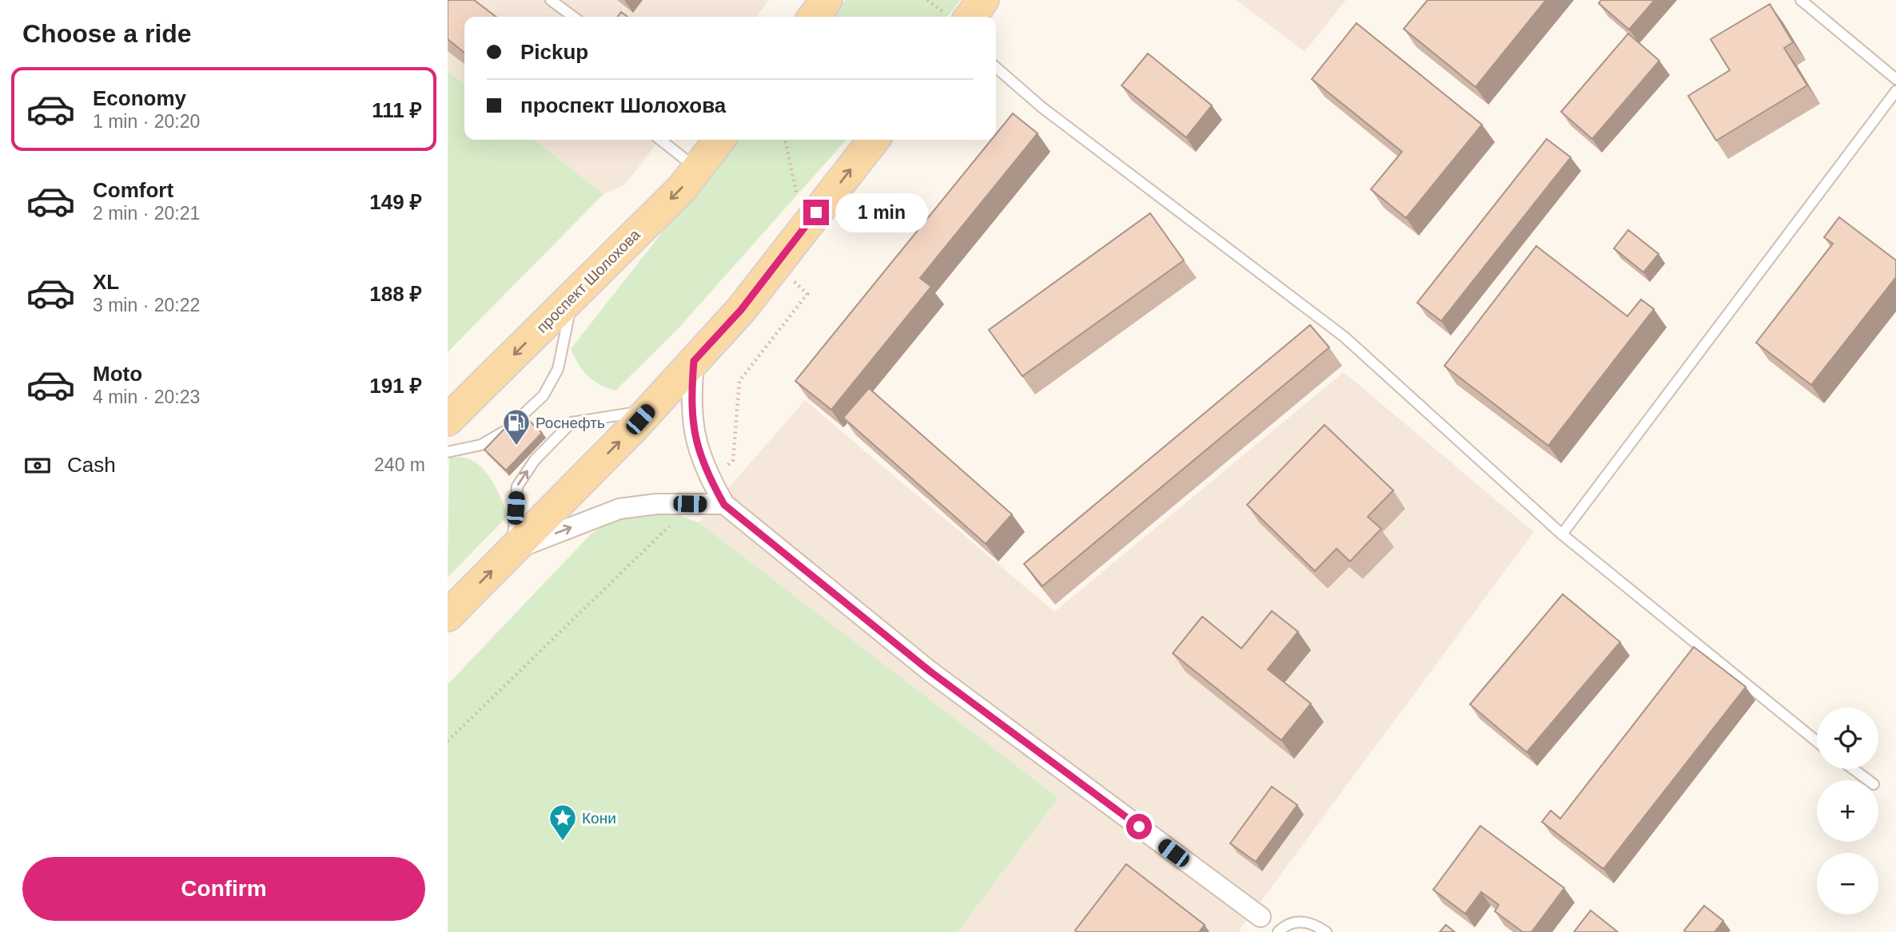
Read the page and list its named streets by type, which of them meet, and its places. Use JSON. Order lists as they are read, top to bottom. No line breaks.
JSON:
{"streets":{"main road":["проспект Шолохова"]},"places":{"fuel station":["Роснефть"],"place":["Кони"]},"page":{"heading":"Choose a ride","banner":["Pickup","проспект Шолохова"],"list":[{"name":"Economy","note":"1 min · 20:20","value":"111 ₽"},{"name":"Comfort","note":"2 min · 20:21","value":"149 ₽"},{"name":"XL","note":"3 min · 20:22","value":"188 ₽"},{"name":"Moto","note":"4 min · 20:23","value":"191 ₽"}],"bubble":"1 min","pay":["Cash","240 m"],"map_buttons":["+","−"],"buttons":"Confirm"}}
